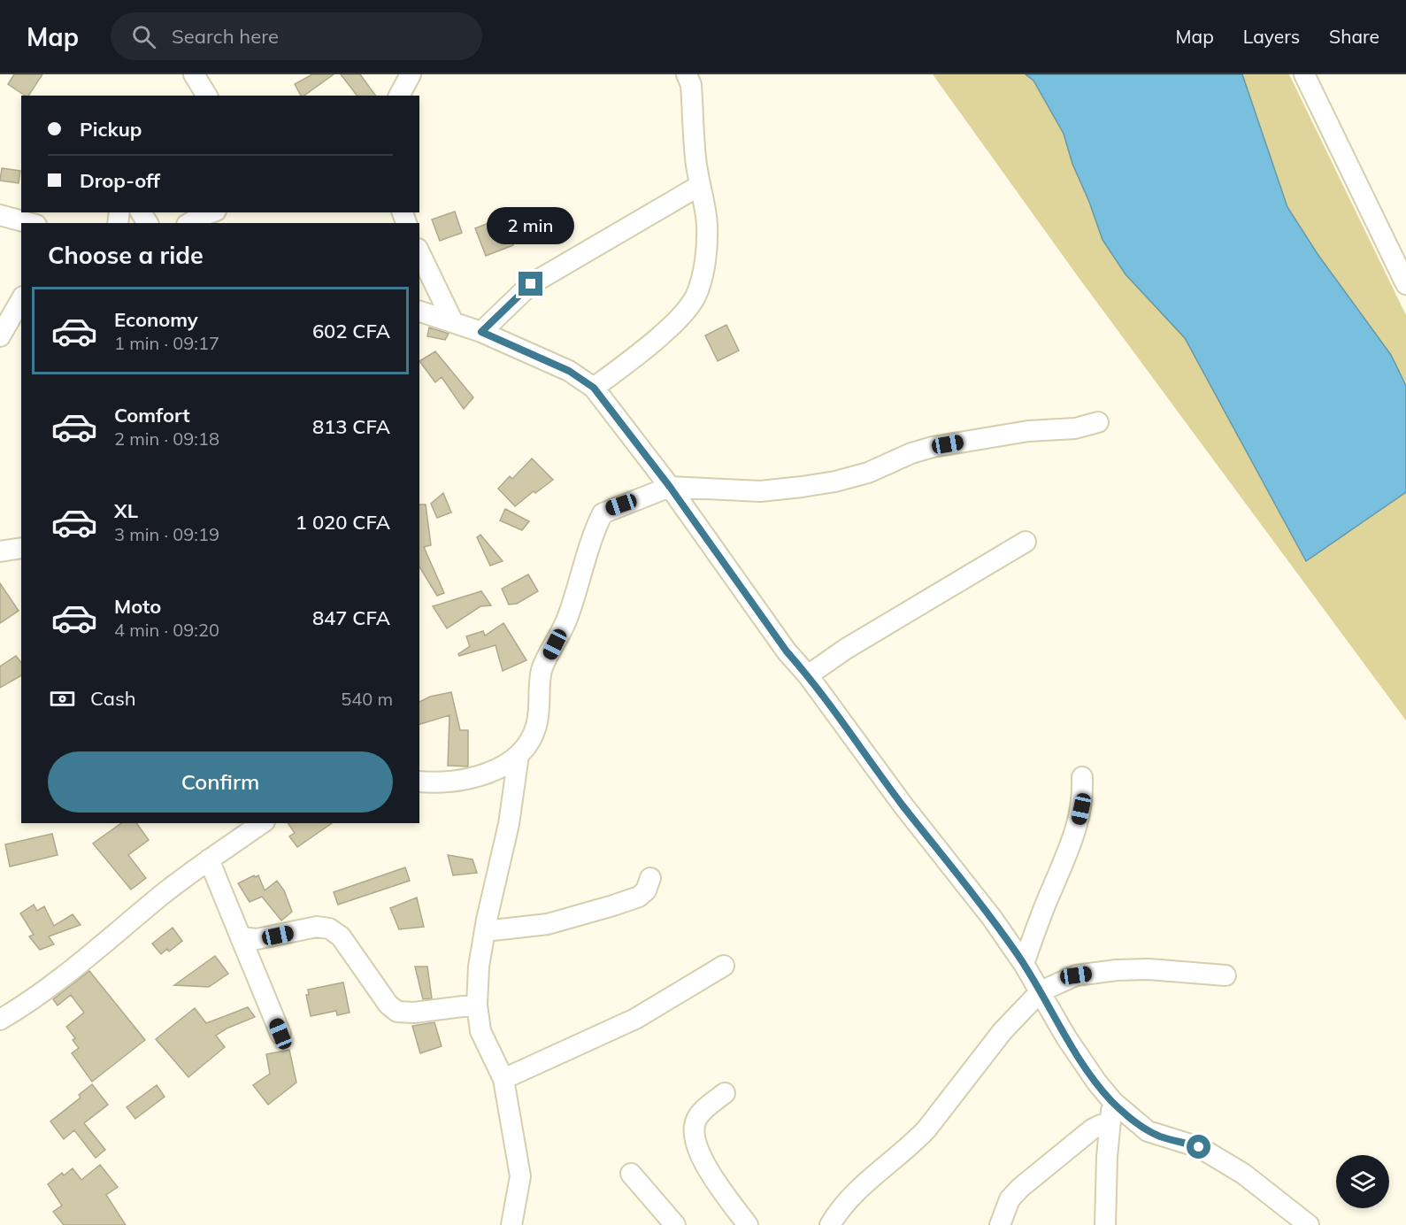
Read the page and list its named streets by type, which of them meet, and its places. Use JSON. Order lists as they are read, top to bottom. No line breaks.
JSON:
{"page":{"header":"Map","search":"Search here","nav":["Map","Layers","Share"],"banner":["Pickup","Drop-off"],"bubble":"2 min","heading":"Choose a ride","list":[{"name":"Economy","note":"1 min · 09:17","value":"602 CFA"},{"name":"Comfort","note":"2 min · 09:18","value":"813 CFA"},{"name":"XL","note":"3 min · 09:19","value":"1 020 CFA"},{"name":"Moto","note":"4 min · 09:20","value":"847 CFA"}],"pay":["Cash","540 m"],"buttons":"Confirm"}}
